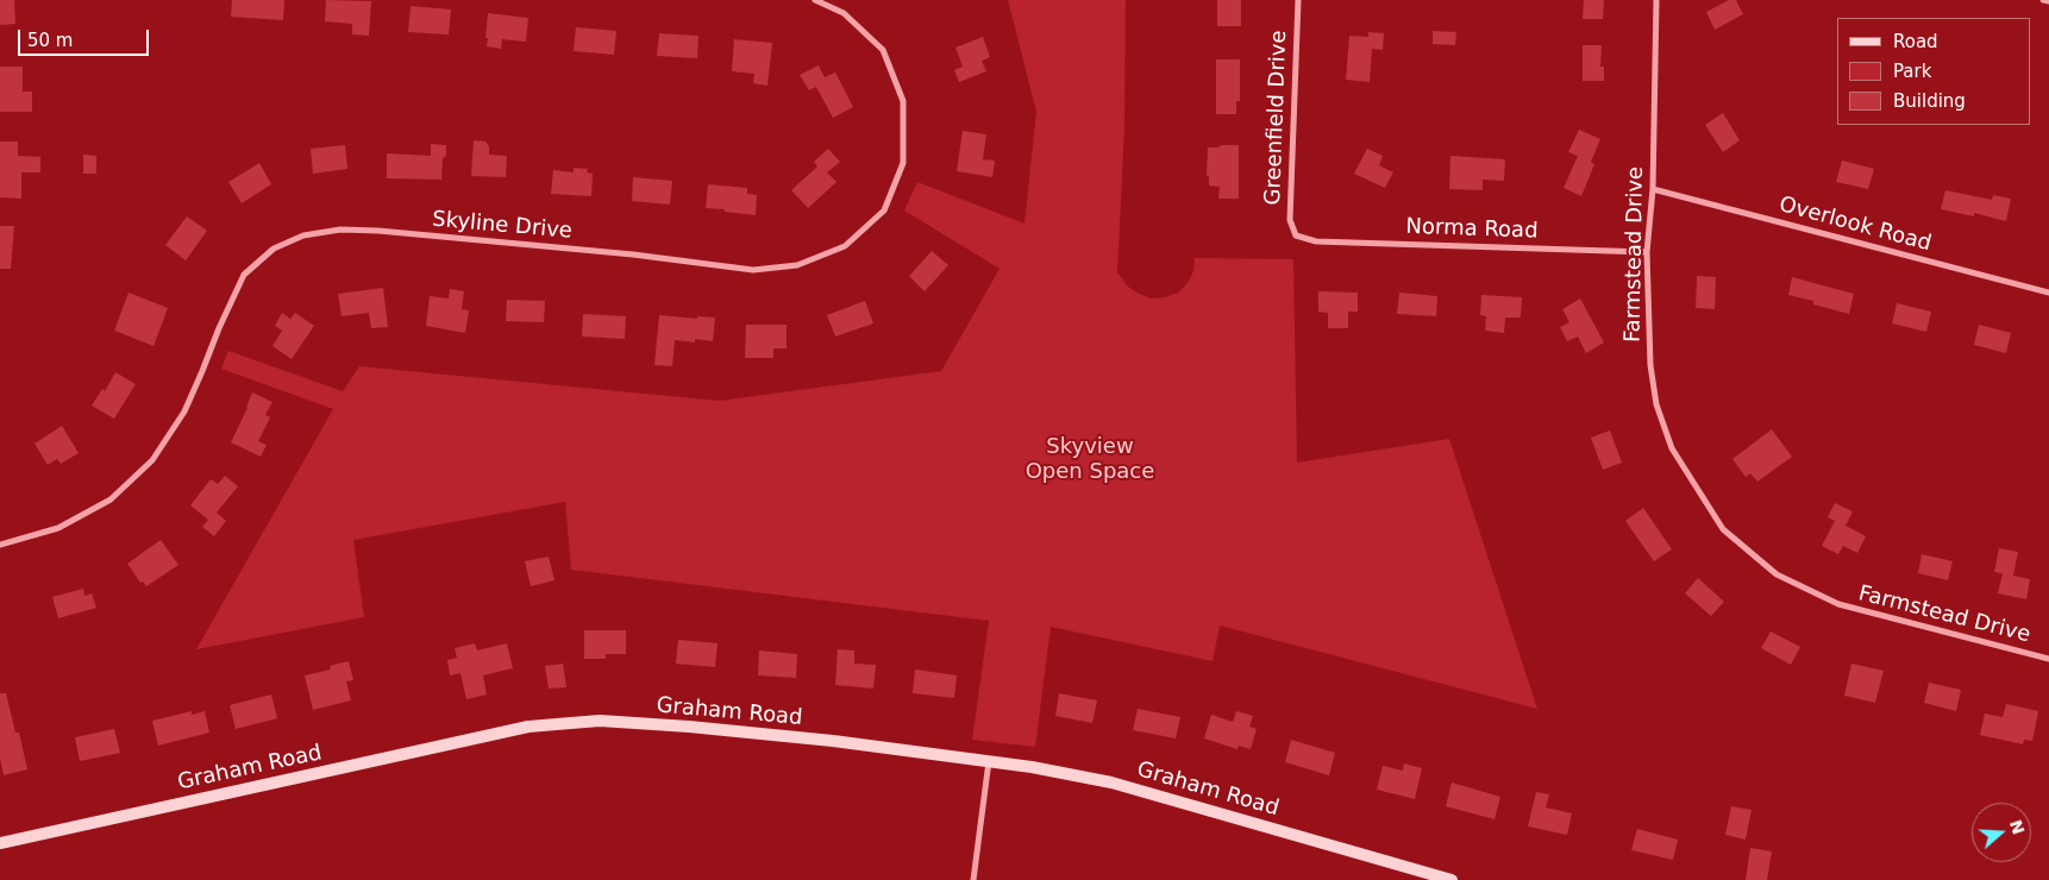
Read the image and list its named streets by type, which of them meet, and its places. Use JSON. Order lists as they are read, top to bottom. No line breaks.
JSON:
{"streets":{"street":["Greenfield Drive","Overlook Road","Skyline Drive","Norma Road","Farmstead Drive","Graham Road"]},"crossings":[["Greenfield Drive","Norma Road"],["Overlook Road","Farmstead Drive"],["Norma Road","Farmstead Drive"]],"parks":["Skyview Open Space"],"legend":["Road","Park","Building"],"scale_bar":"50 m","north":"right"}
